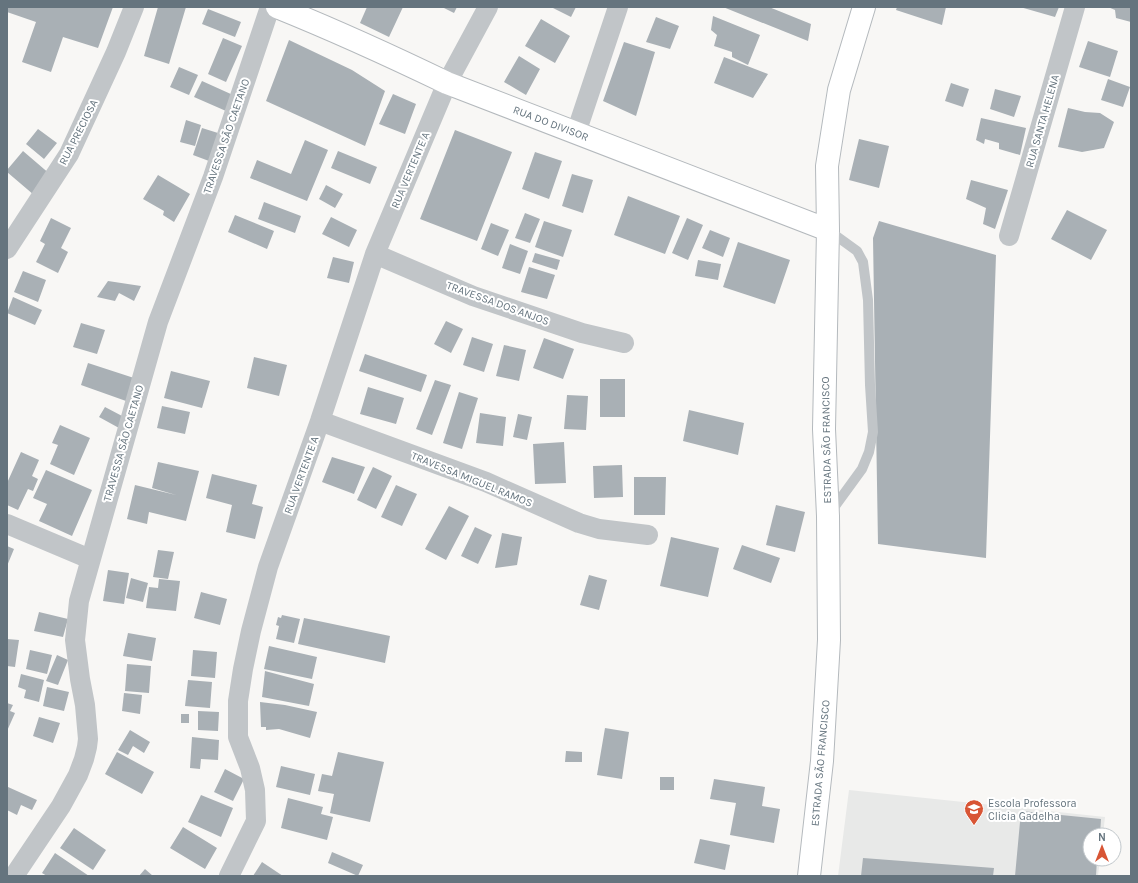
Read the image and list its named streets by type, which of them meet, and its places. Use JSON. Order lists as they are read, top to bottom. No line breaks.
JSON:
{"streets":{"street":["RUA SANTA HELENA","RUA DO DIVISOR","RUA PRECIOSA","TRAVESSA SÃO CAETANO","RUA VERTENTE A","TRAVESSA DOS ANJOS","ESTRADA SÃO FRANCISCO","TRAVESSA MIGUEL RAMOS"]},"crossings":[["RUA DO DIVISOR","RUA VERTENTE A"],["RUA DO DIVISOR","ESTRADA SÃO FRANCISCO"],["RUA VERTENTE A","TRAVESSA DOS ANJOS"],["RUA VERTENTE A","TRAVESSA MIGUEL RAMOS"]],"places":{"school or university":["Escola Professora Clicia Gadelha"]},"north":"top"}
